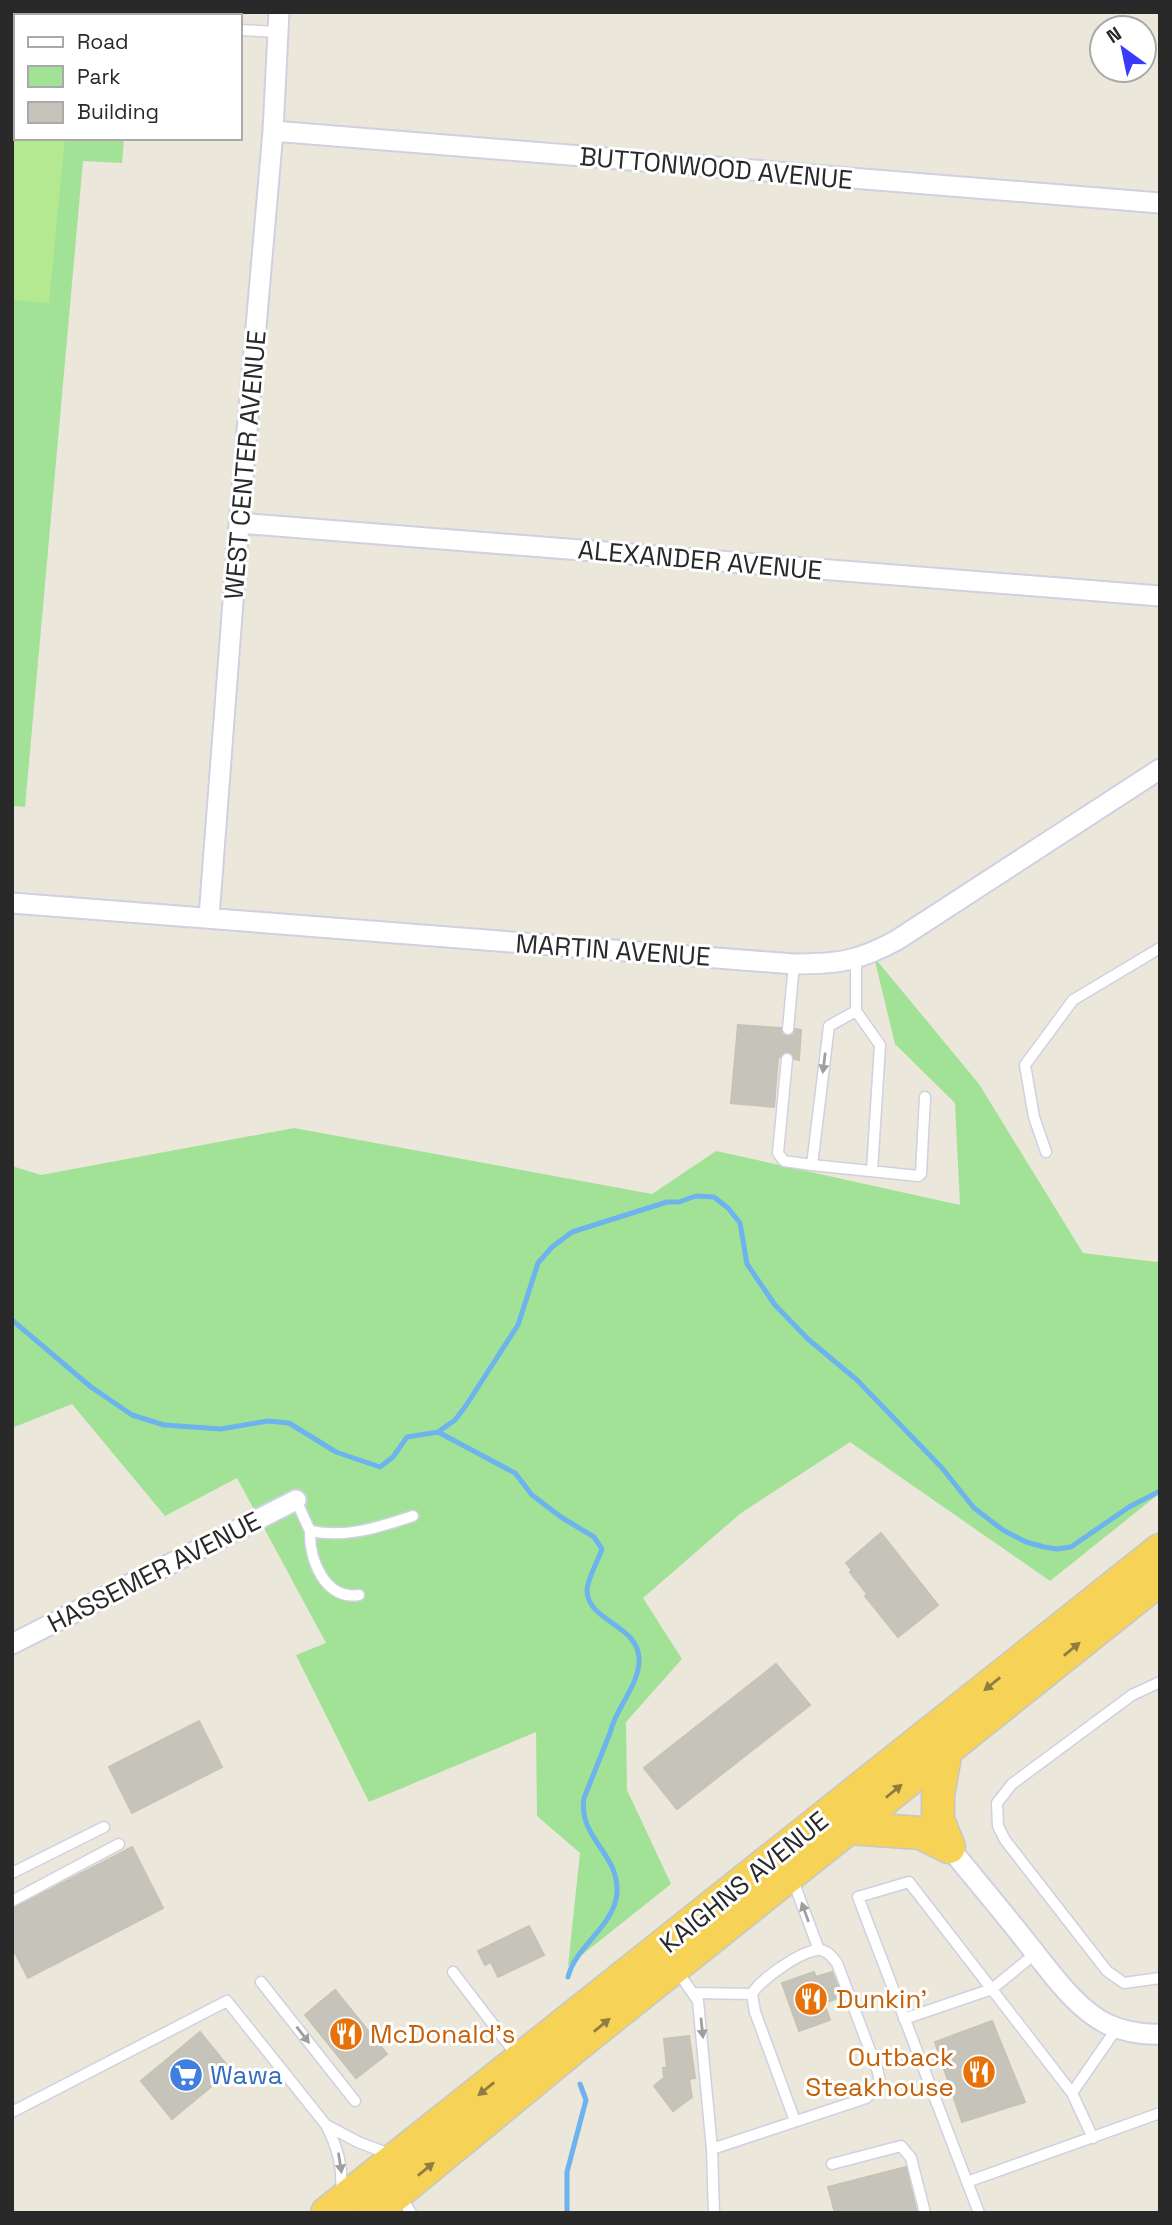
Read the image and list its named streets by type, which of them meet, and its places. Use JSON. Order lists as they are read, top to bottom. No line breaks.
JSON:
{"streets":{"highway":["KAIGHNS AVENUE"],"street":["BUTTONWOOD AVENUE","WEST CENTER AVENUE","ALEXANDER AVENUE","MARTIN AVENUE","HASSEMER AVENUE"]},"crossings":[["BUTTONWOOD AVENUE","WEST CENTER AVENUE"],["WEST CENTER AVENUE","ALEXANDER AVENUE"],["WEST CENTER AVENUE","MARTIN AVENUE"]],"places":{"restaurant":["Dunkin'","McDonald's","Outback Steakhouse"],"supermarket":["Wawa"]},"legend":["Road","Park","Building"],"north":"top left"}
